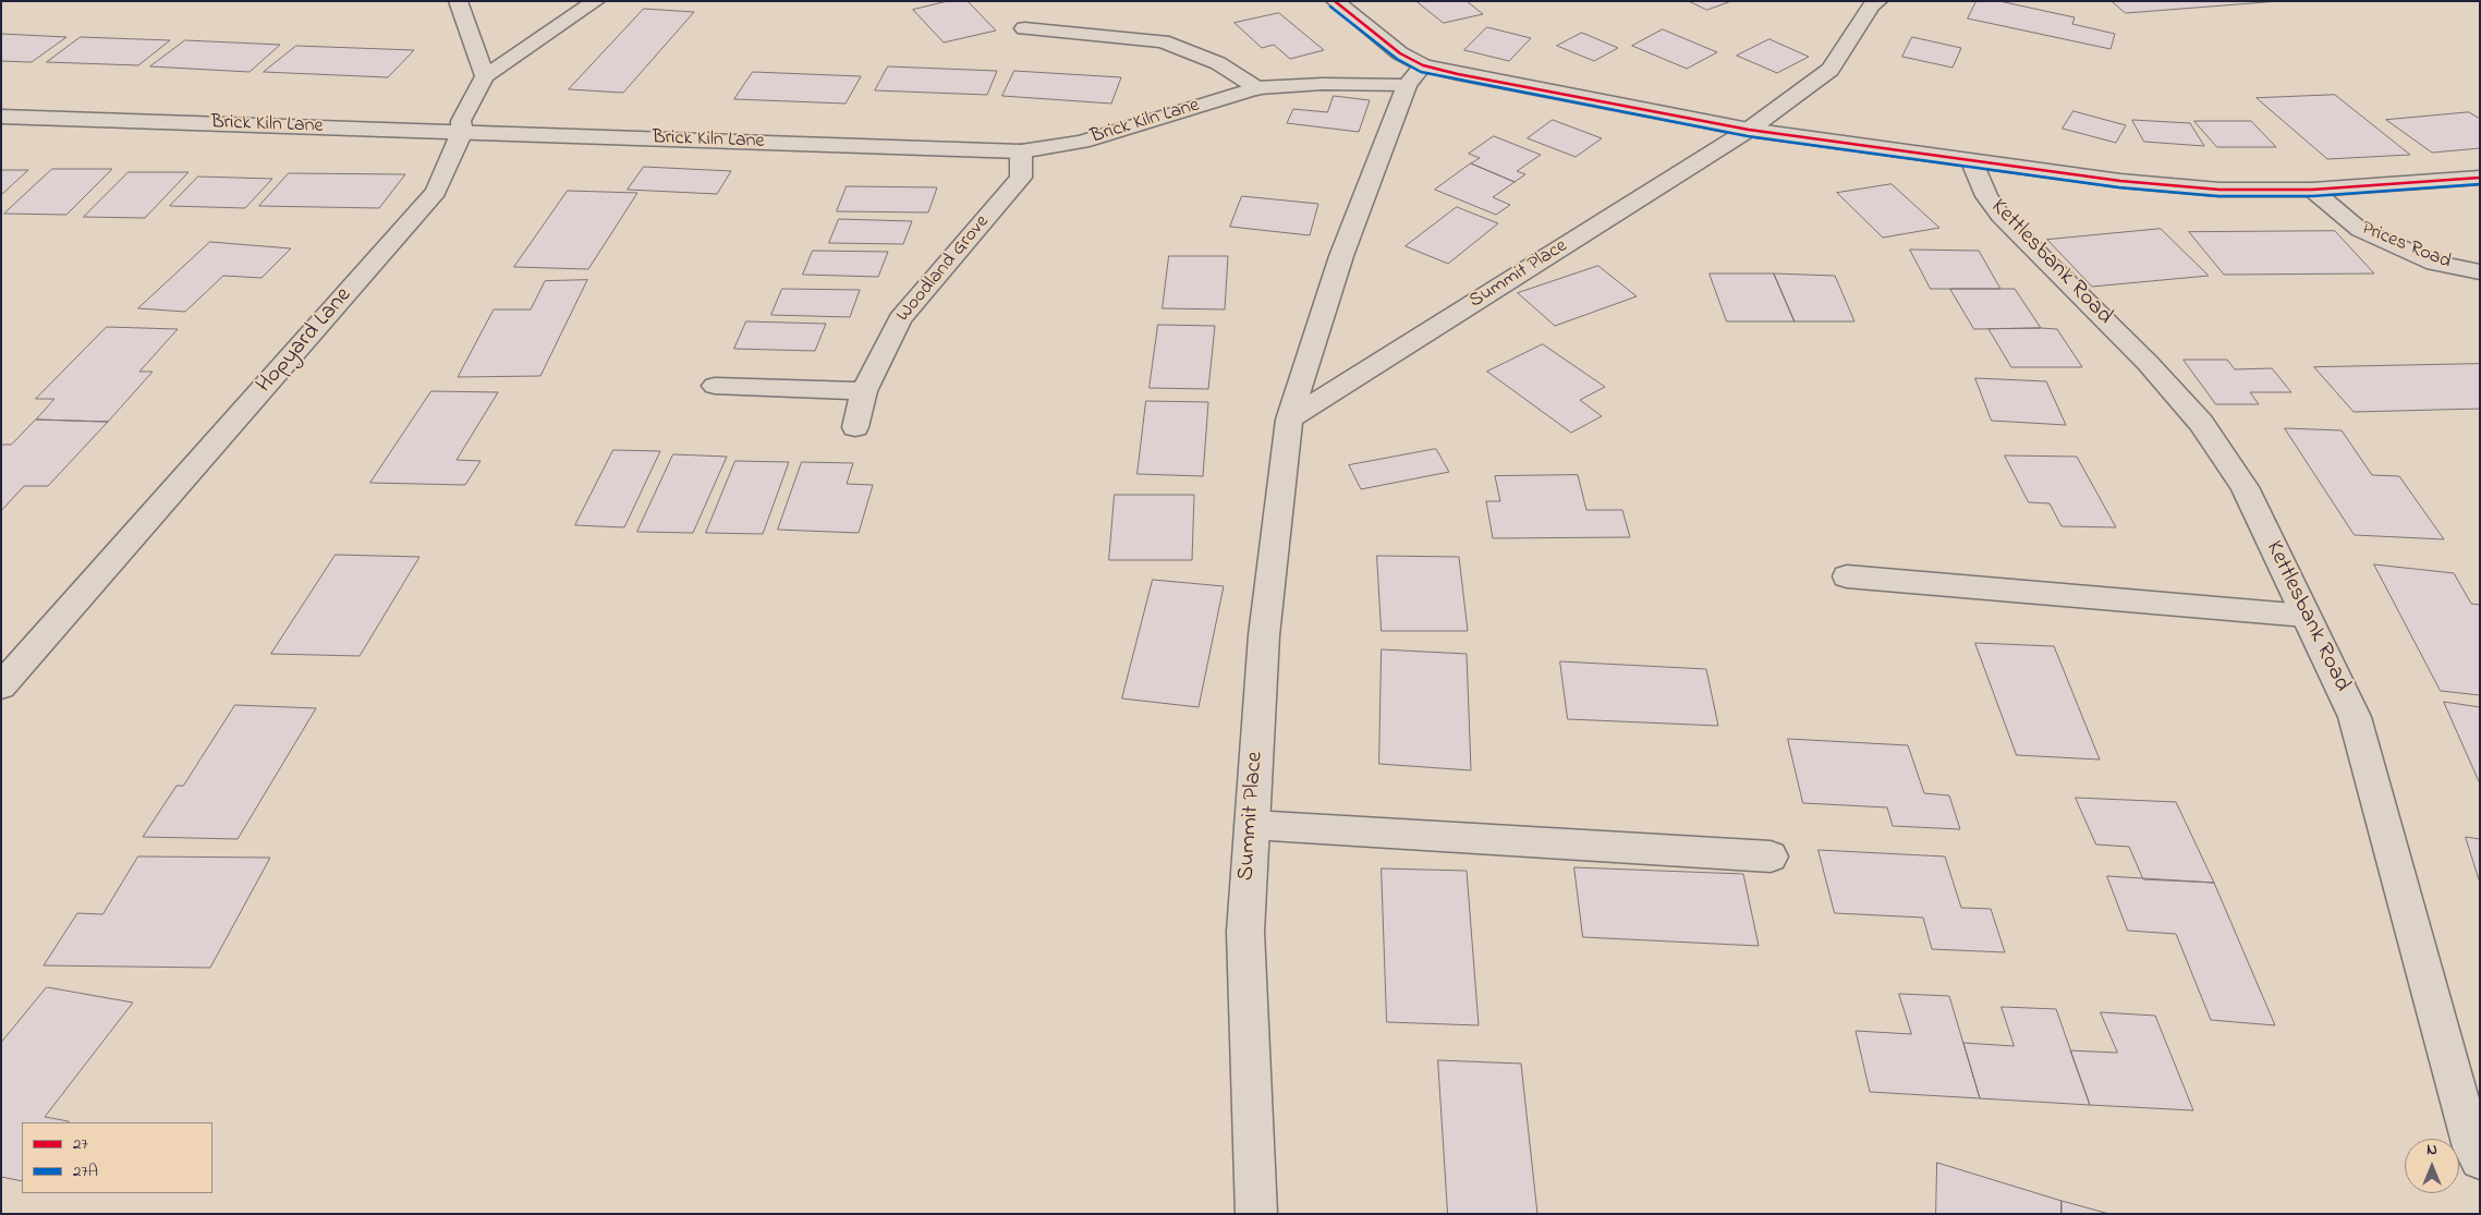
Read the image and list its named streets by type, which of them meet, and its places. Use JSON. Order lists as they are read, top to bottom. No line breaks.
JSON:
{"streets":{"street":["Brick Kiln Lane","Prices Road","Kettlesbank Road","Woodland Grove","Summit Place","Hopyard Lane"]},"crossings":[["Brick Kiln Lane","Woodland Grove"],["Brick Kiln Lane","Summit Place"],["Brick Kiln Lane","Hopyard Lane"]],"lines":["transit line 27","transit line 27A"],"legend":["27","27A"],"north":"top"}
